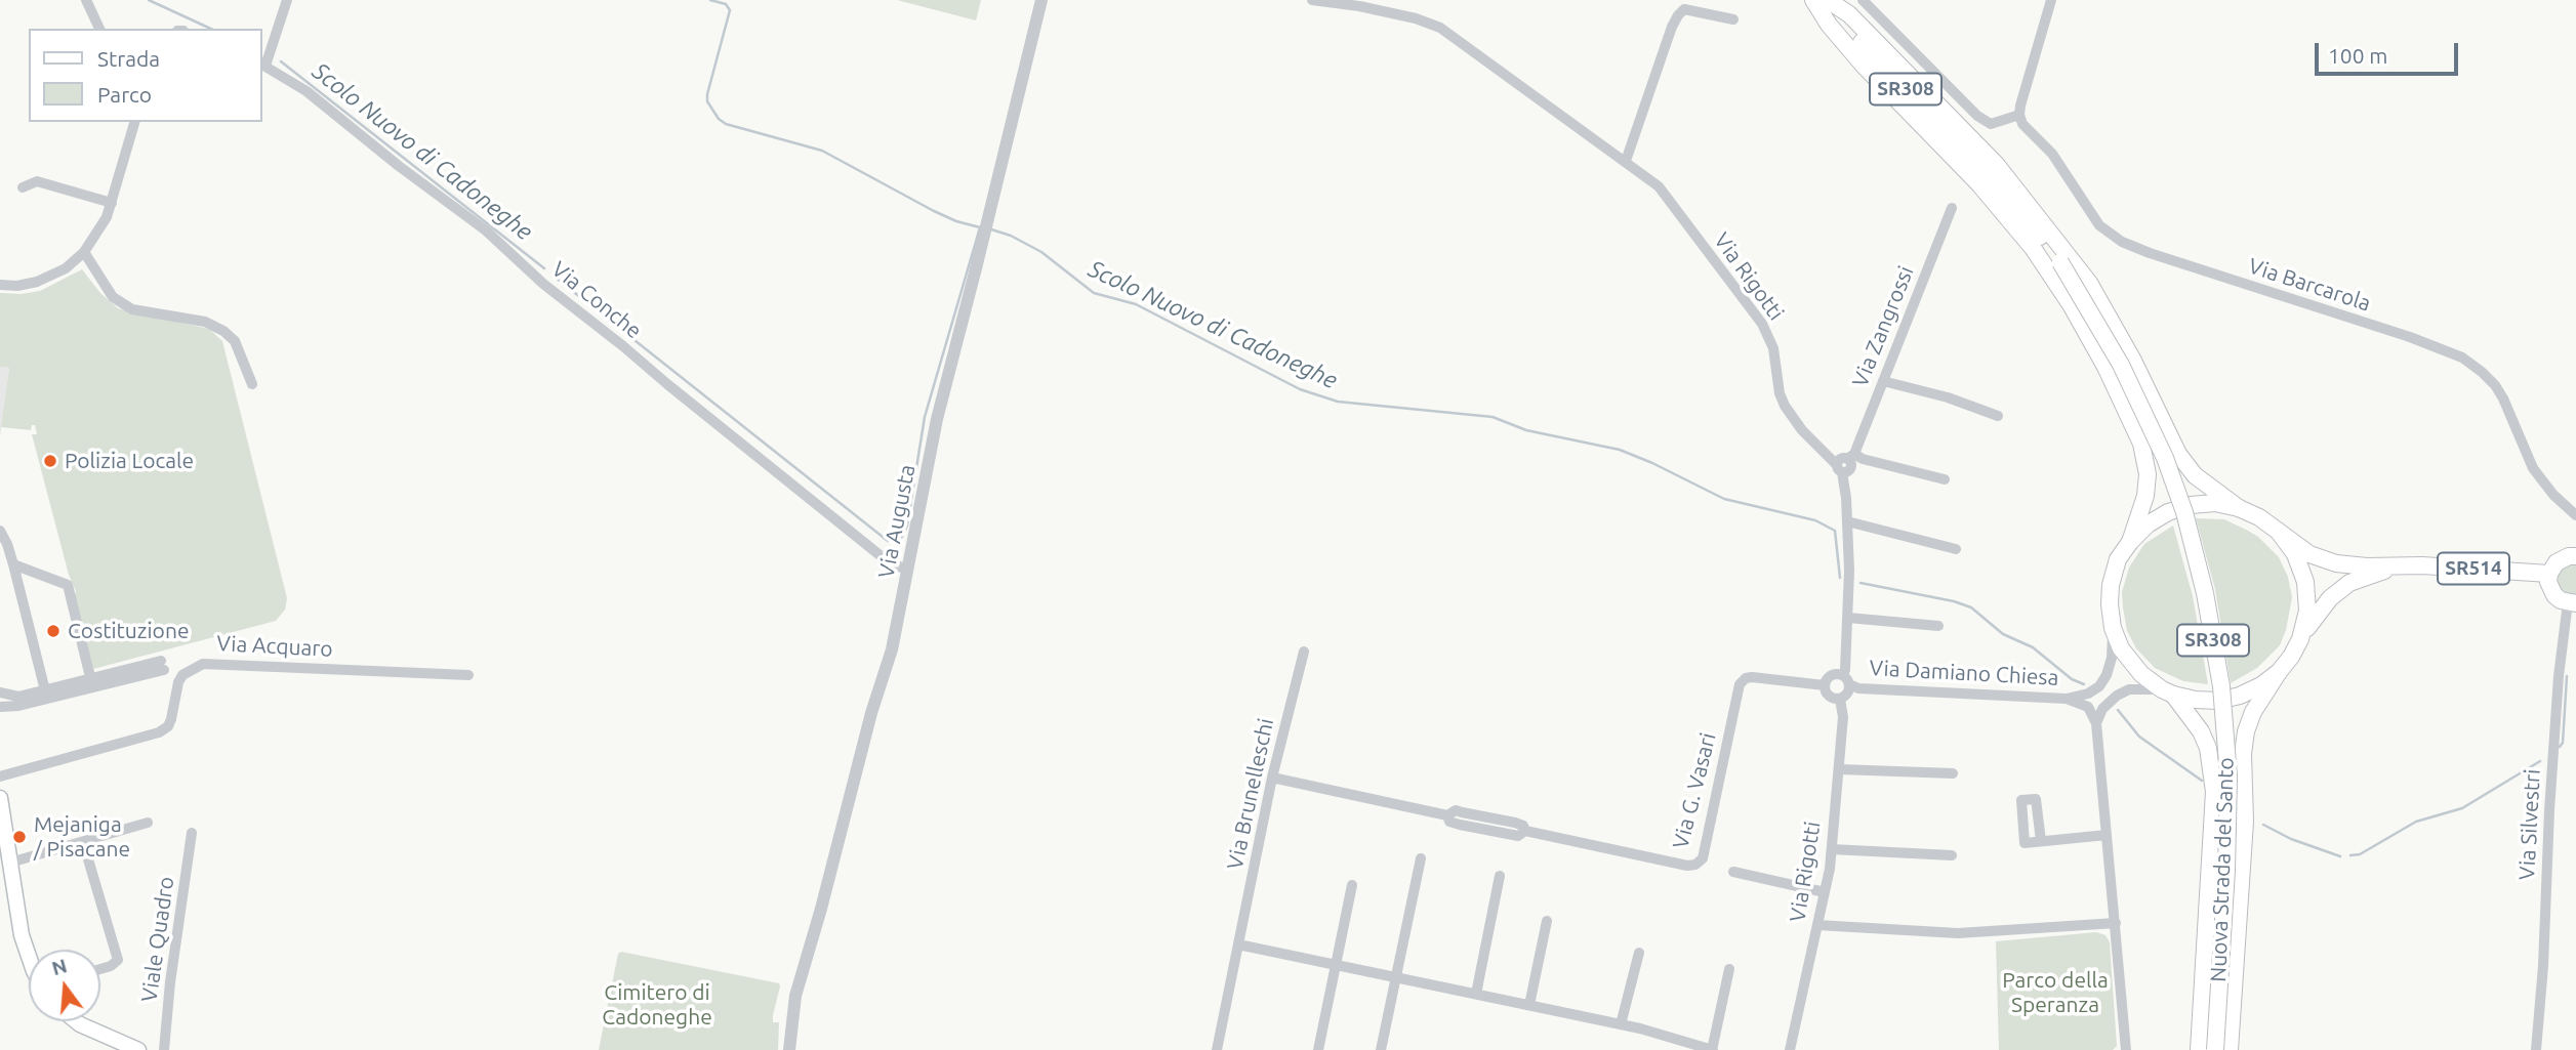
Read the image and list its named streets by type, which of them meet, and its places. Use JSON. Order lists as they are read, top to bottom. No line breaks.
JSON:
{"streets":{"main road":["SR308","SR514","Nuova Strada del Santo"],"street":["Via Rigotti","Via Barcarola","Via Conche","Via Zangrossi","Via Augusta","Via Acquaro","Via Damiano Chiesa","Via G. Vasari","Via Brunelleschi","Via Silvestri","Viale Quadro"]},"crossings":[["Via Rigotti","Via Damiano Chiesa"],["Via Rigotti","Via G. Vasari"],["Via Conche","Via Augusta"],["SR514","Via Damiano Chiesa"],["Via Damiano Chiesa","Via G. Vasari"],["Via G. Vasari","Via Brunelleschi"]],"water":["Scolo Nuovo di Cadoneghe"],"parks":["Parco della Speranza","Cimitero di Cadoneghe"],"places":["Polizia Locale","Costituzione","Mejaniga / Pisacane"],"legend":["Strada","Parco"],"scale_bar":"100 m","north":"top"}
